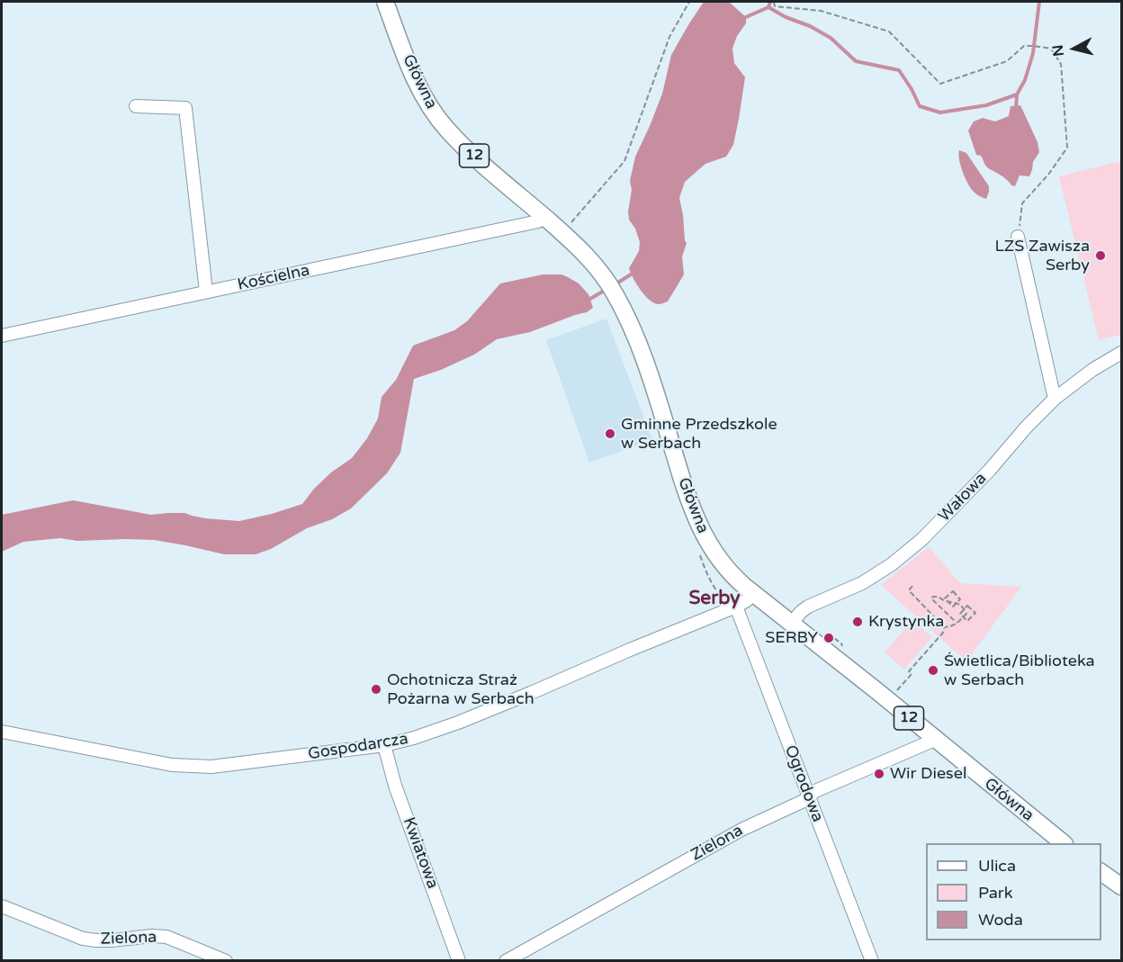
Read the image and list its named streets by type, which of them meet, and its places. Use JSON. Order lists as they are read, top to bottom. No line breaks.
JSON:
{"streets":{"main road":["Główna","12"],"street":["Kościelna","Wałowa","Gospodarcza","Ogrodowa","Zielona","Kwiatowa"]},"crossings":[["Główna","Kościelna"],["Główna","Wałowa"],["Główna","Gospodarcza"],["Główna","Zielona"],["Gospodarcza","Ogrodowa"],["Gospodarcza","Kwiatowa"],["Ogrodowa","Zielona"]],"districts":["Serby"],"places":["LZS Zawisza Serby","Gminne Przedszkole w Serbach","Krystynka","SERBY","Świetlica/Biblioteka w Serbach","Ochotnicza Straż Pożarna w Serbach","Wir Diesel"],"legend":["Ulica","Park","Woda"],"north":"left"}
